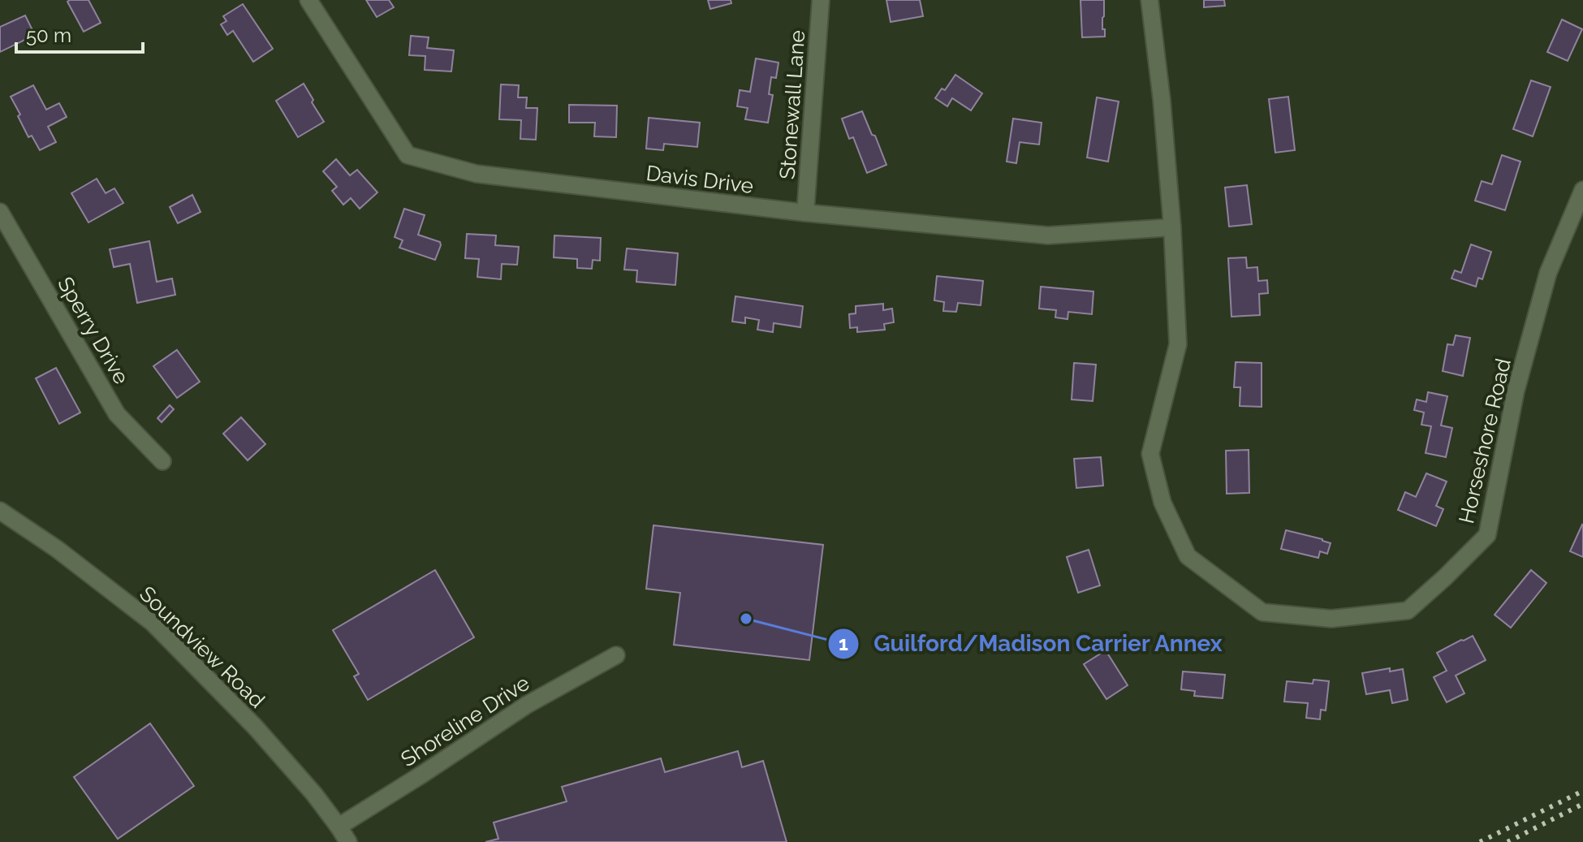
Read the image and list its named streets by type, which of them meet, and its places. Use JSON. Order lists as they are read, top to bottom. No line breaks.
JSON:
{"streets":{"street":["Stonewall Lane","Davis Drive","Sperry Drive","Horseshore Road","Soundview Road","Shoreline Drive"]},"crossings":[["Stonewall Lane","Davis Drive"],["Davis Drive","Horseshore Road"],["Soundview Road","Shoreline Drive"]],"places":["Guilford/Madison Carrier Annex"],"scale_bar":"50 m"}
